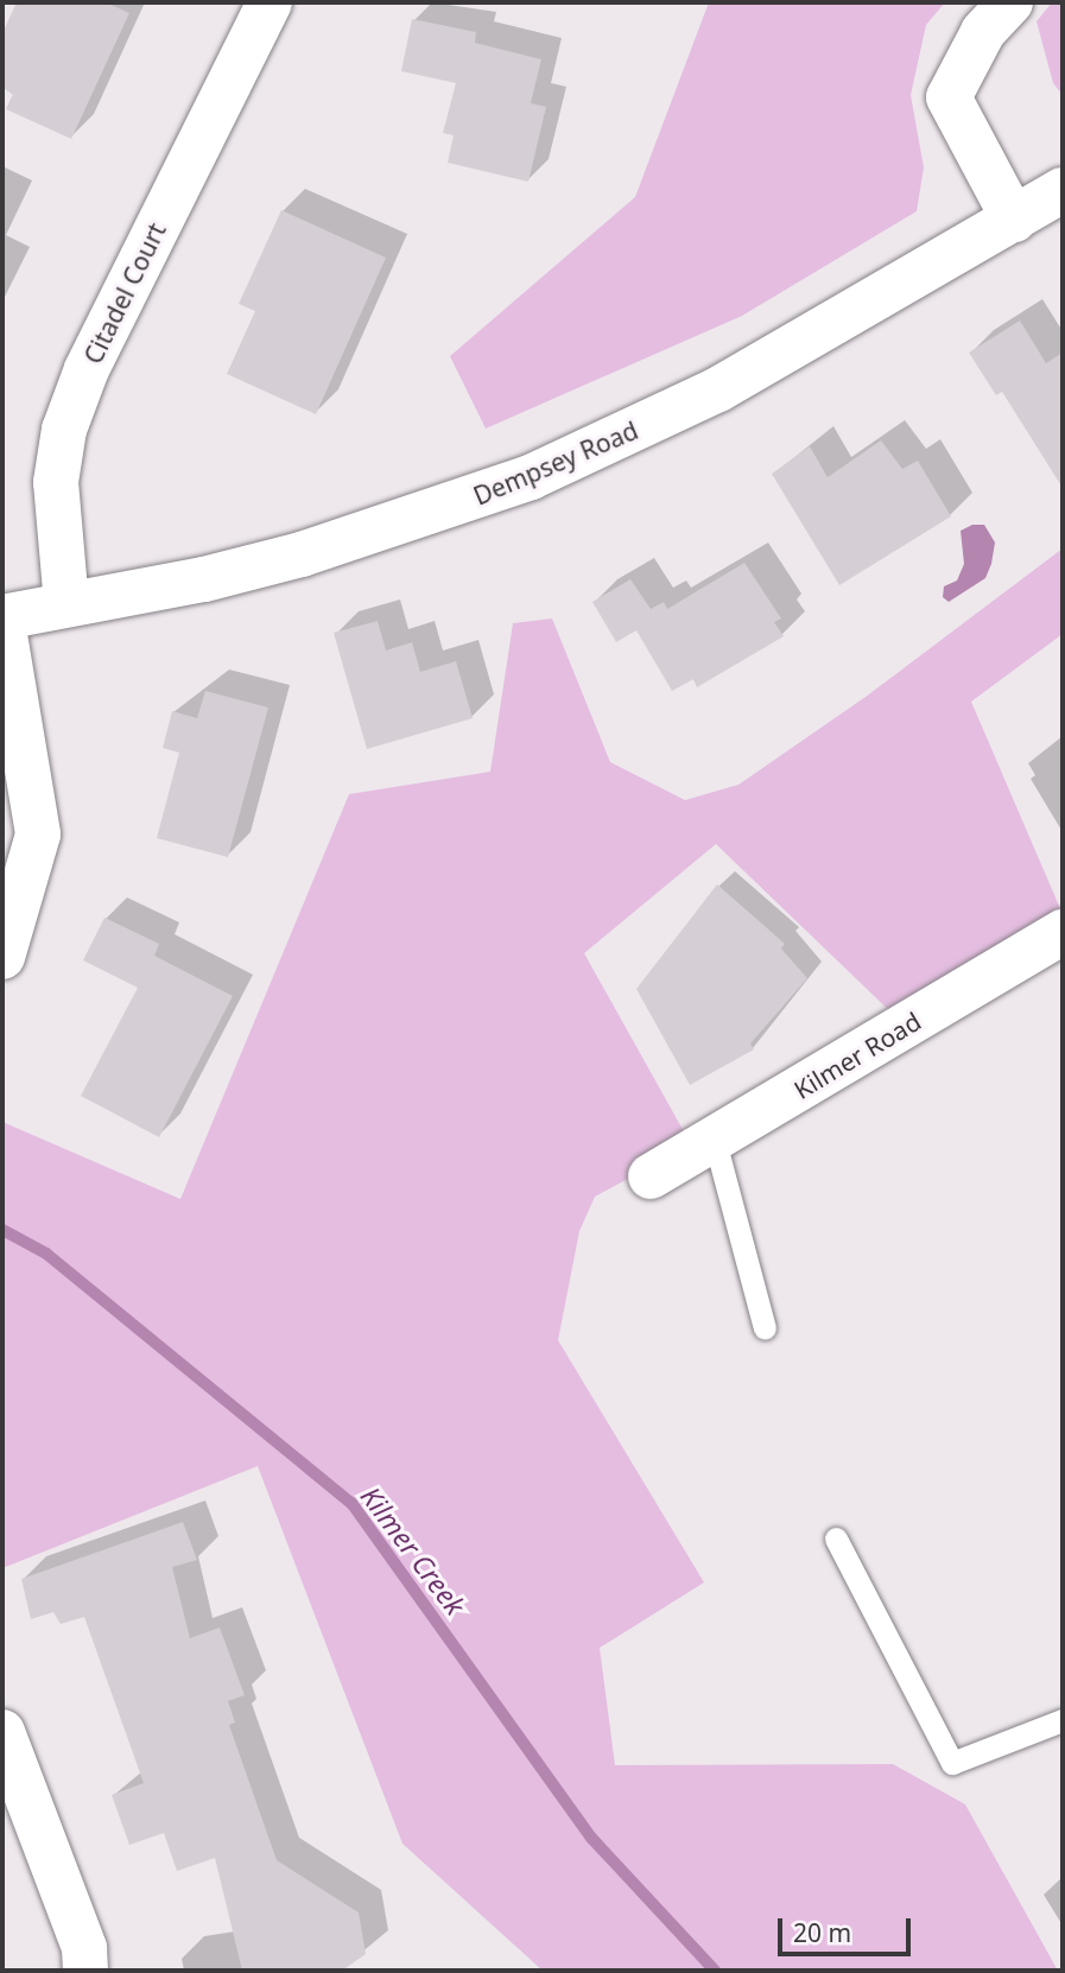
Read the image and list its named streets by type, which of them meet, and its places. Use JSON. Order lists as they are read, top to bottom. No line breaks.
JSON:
{"streets":{"street":["Citadel Court","Dempsey Road","Kilmer Road"]},"crossings":[["Citadel Court","Dempsey Road"]],"water":["Kilmer Creek"],"scale_bar":"20 m"}
